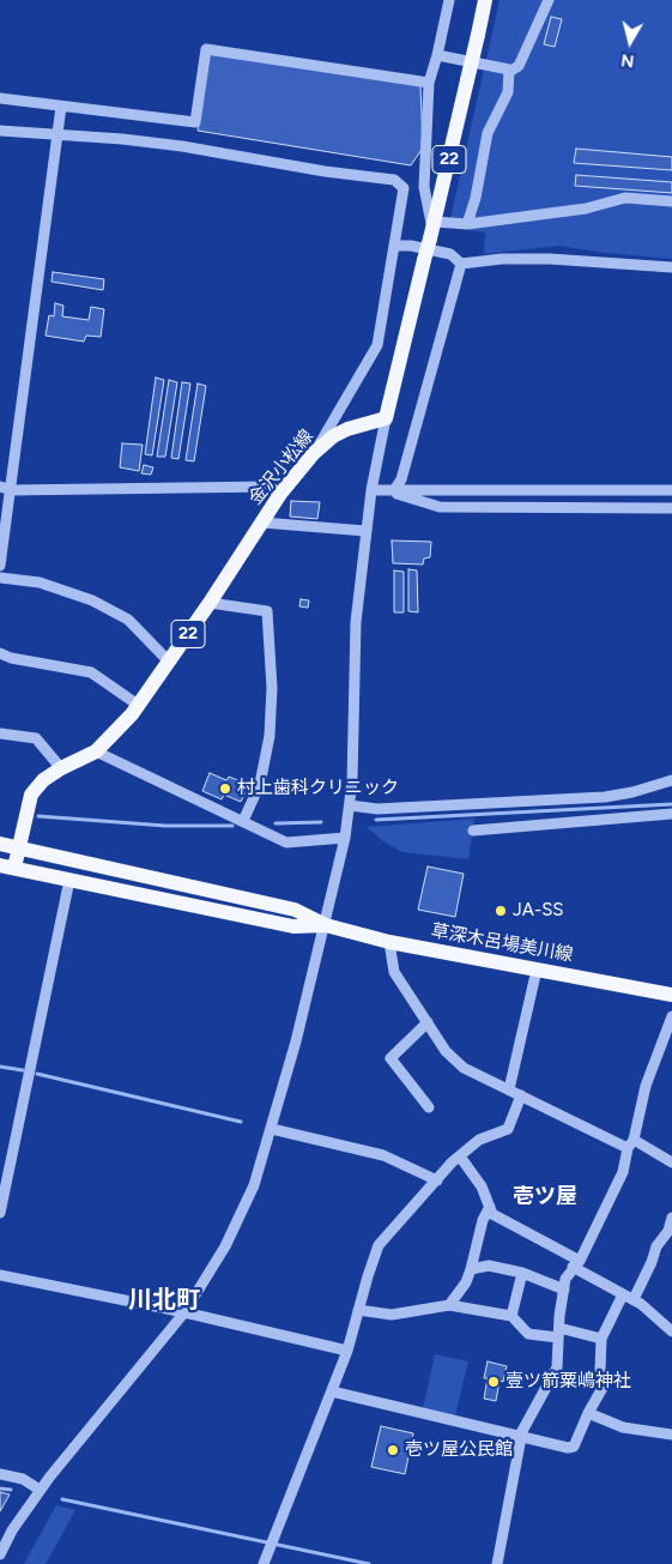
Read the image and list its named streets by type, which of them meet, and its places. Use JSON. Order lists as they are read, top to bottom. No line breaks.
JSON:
{"streets":{"main road":["22","金沢小松線","草深木呂場美川線"]},"crossings":[["22","金沢小松線"],["金沢小松線","草深木呂場美川線"]],"districts":["壱ツ屋","川北町"],"places":["村上歯科クリニック","JA-SS","壹ツ箭粟嶋神社","壱ツ屋公民館"],"north":"bottom"}
